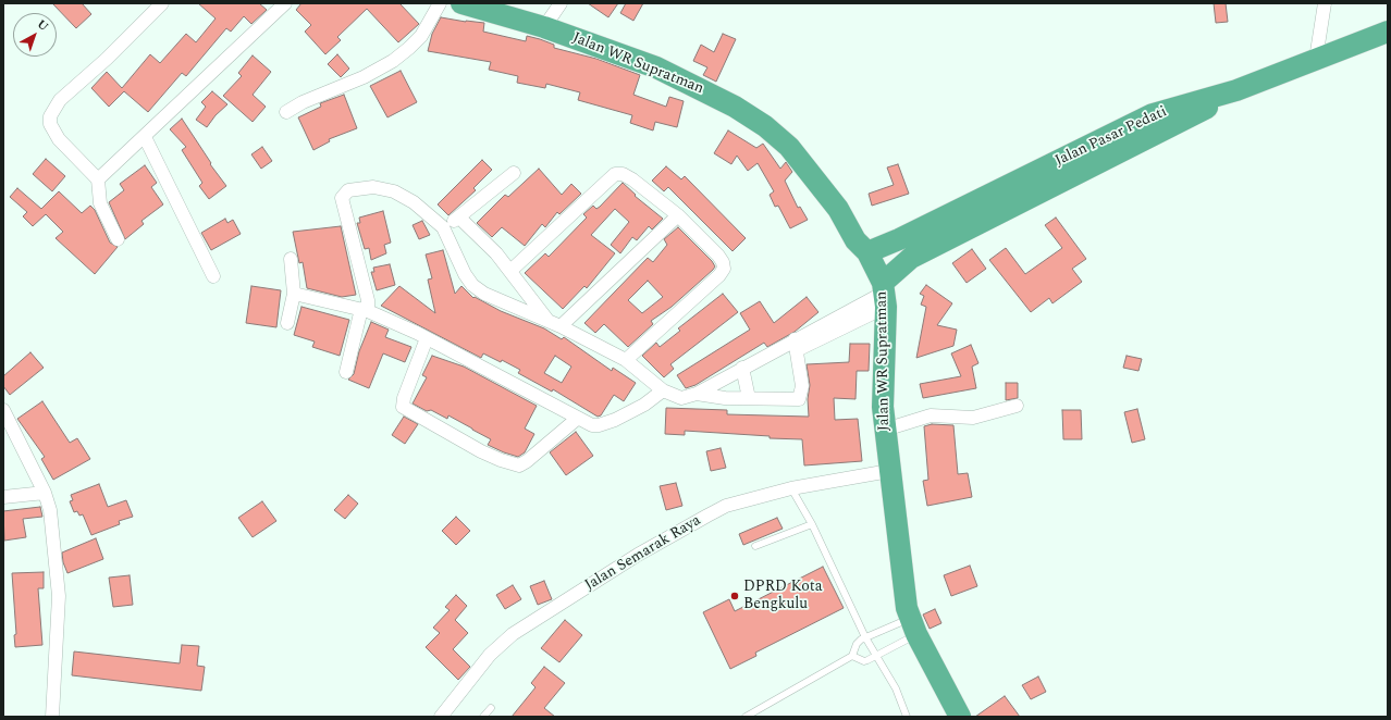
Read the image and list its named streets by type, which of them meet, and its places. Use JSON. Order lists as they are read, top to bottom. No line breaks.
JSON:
{"streets":{"highway":["Jalan WR Supratman","Jalan Pasar Pedati"],"street":["Jalan Semarak Raya"]},"crossings":[["Jalan WR Supratman","Jalan Pasar Pedati"],["Jalan WR Supratman","Jalan Semarak Raya"]],"places":["DPRD Kota Bengkulu"],"north":"top right"}
